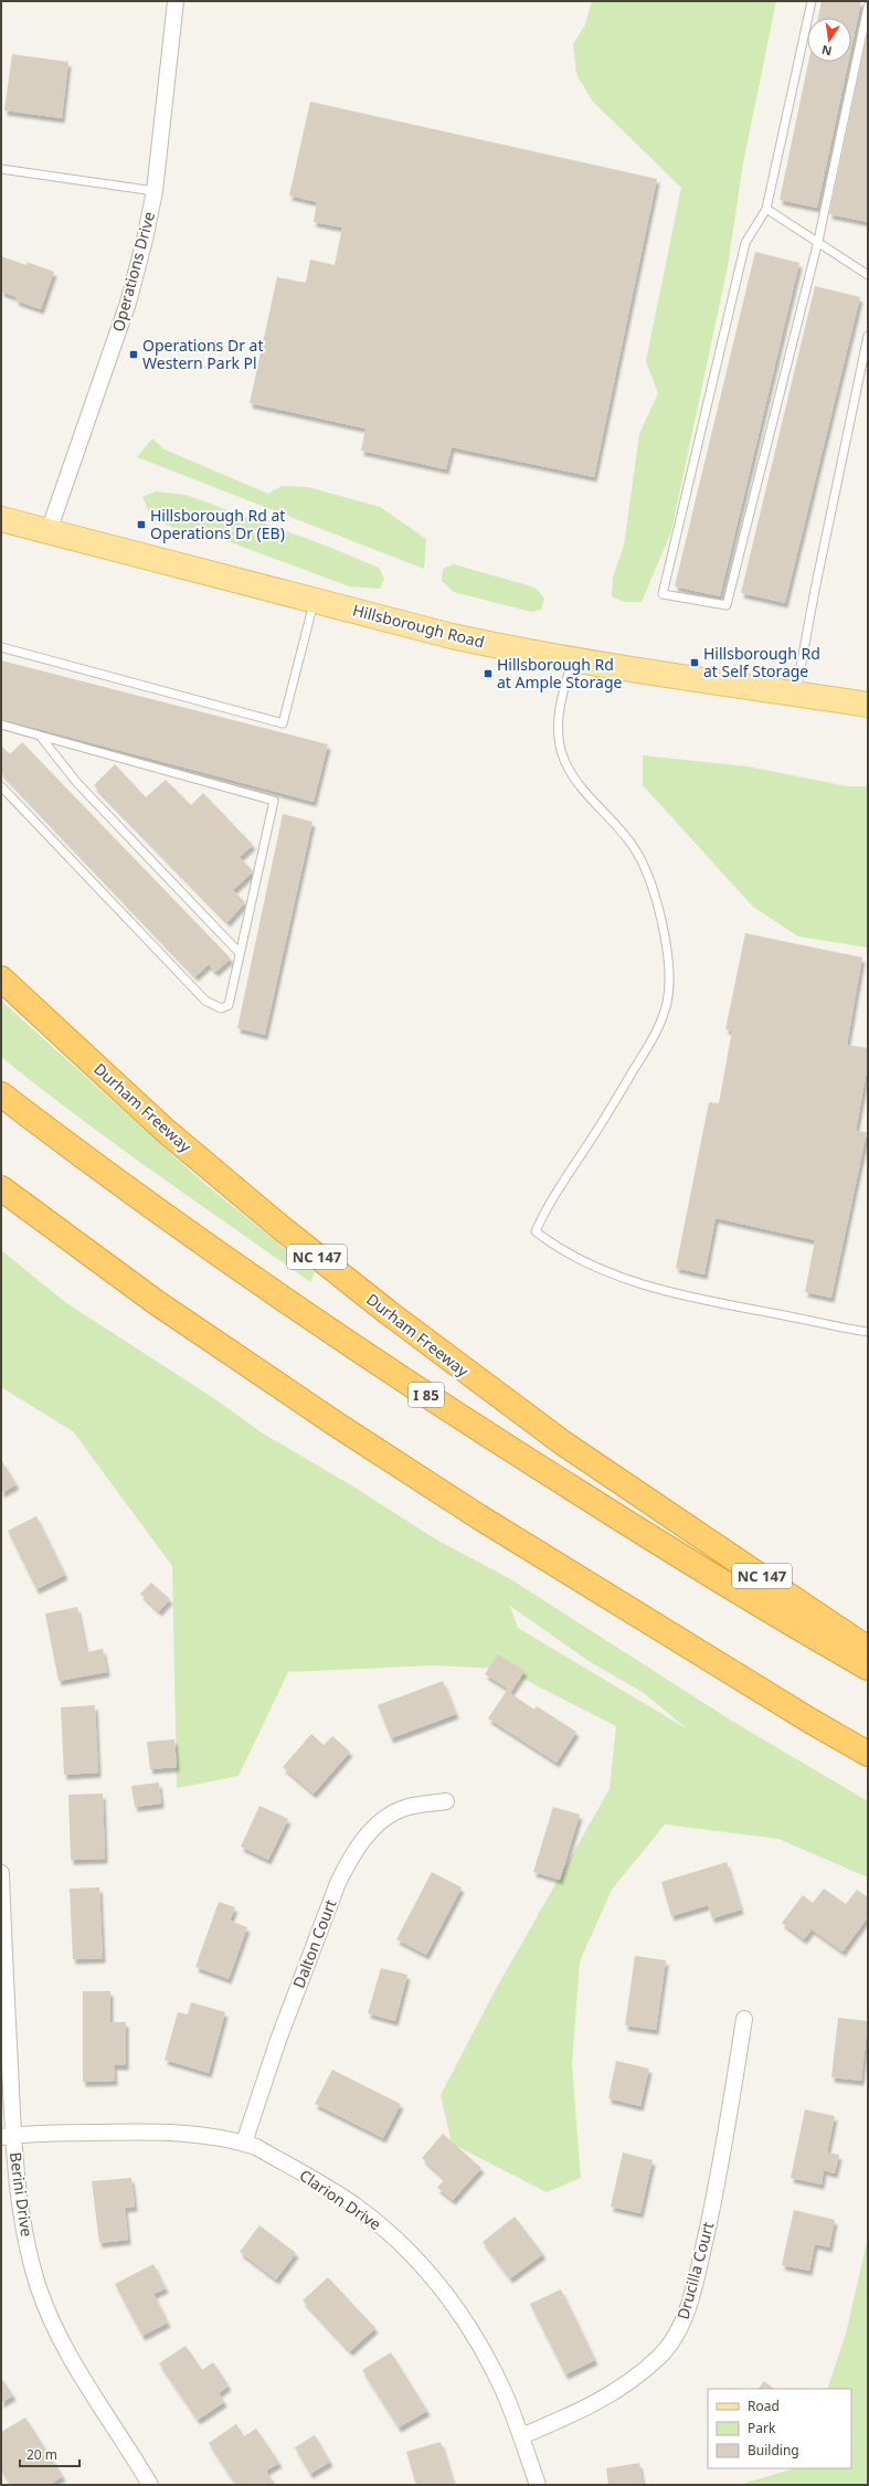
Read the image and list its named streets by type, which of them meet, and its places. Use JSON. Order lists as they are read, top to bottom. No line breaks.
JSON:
{"streets":{"highway":["Durham Freeway","NC 147","I 85"],"main road":["Hillsborough Road"],"street":["Operations Drive","Dalton Court","Berini Drive","Clarion Drive","Drucilla Court"]},"crossings":[["Operations Drive","Hillsborough Road"],["Dalton Court","Clarion Drive"],["Berini Drive","Clarion Drive"],["Clarion Drive","Drucilla Court"]],"places":{"transit":["Operations Dr at Western Park Pl","Hillsborough Rd at Operations Dr (EB)","Hillsborough Rd at Self Storage","Hillsborough Rd at Ample Storage"]},"legend":["Road","Park","Building"],"scale_bar":"20 m","north":"bottom"}
